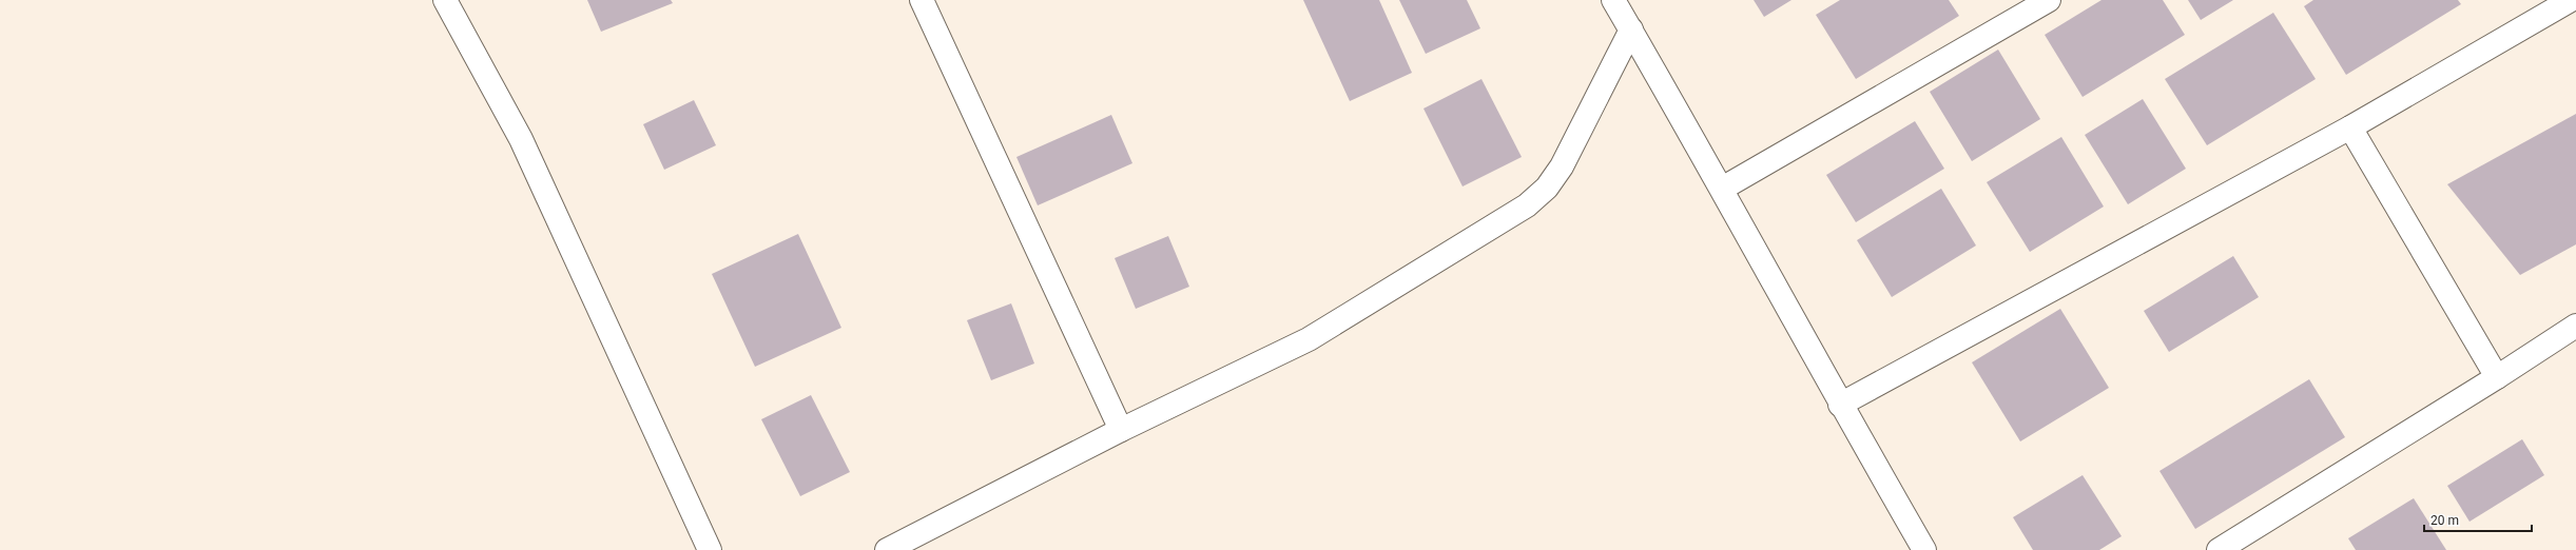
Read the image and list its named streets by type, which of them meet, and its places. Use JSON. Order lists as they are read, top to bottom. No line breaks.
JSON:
{"scale_bar":"20 m"}
